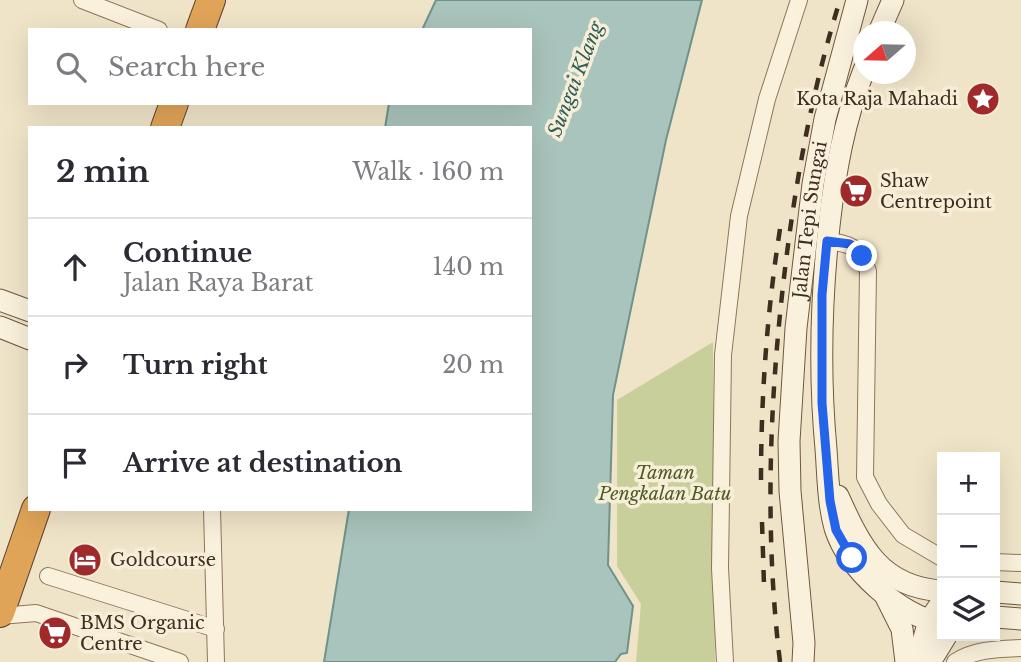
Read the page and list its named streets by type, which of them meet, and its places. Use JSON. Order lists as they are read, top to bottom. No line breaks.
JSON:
{"streets":{"main road":["Jalan Tepi Sungai"]},"water":["Sungai Klang"],"parks":["Taman Pengkalan Batu"],"places":{"place":["Kota Raja Mahadi"],"supermarket":["Shaw Centrepoint","BMS Organic Centre"],"hotel":["Goldcourse"]},"north":"left","page":{"search":"Search here","heading":["2 min","Walk · 160 m"],"list":[["Continue","Jalan Raya Barat","140 m"],["Turn right","20 m"],"Arrive at destination"],"map_buttons":["+","−"]}}
